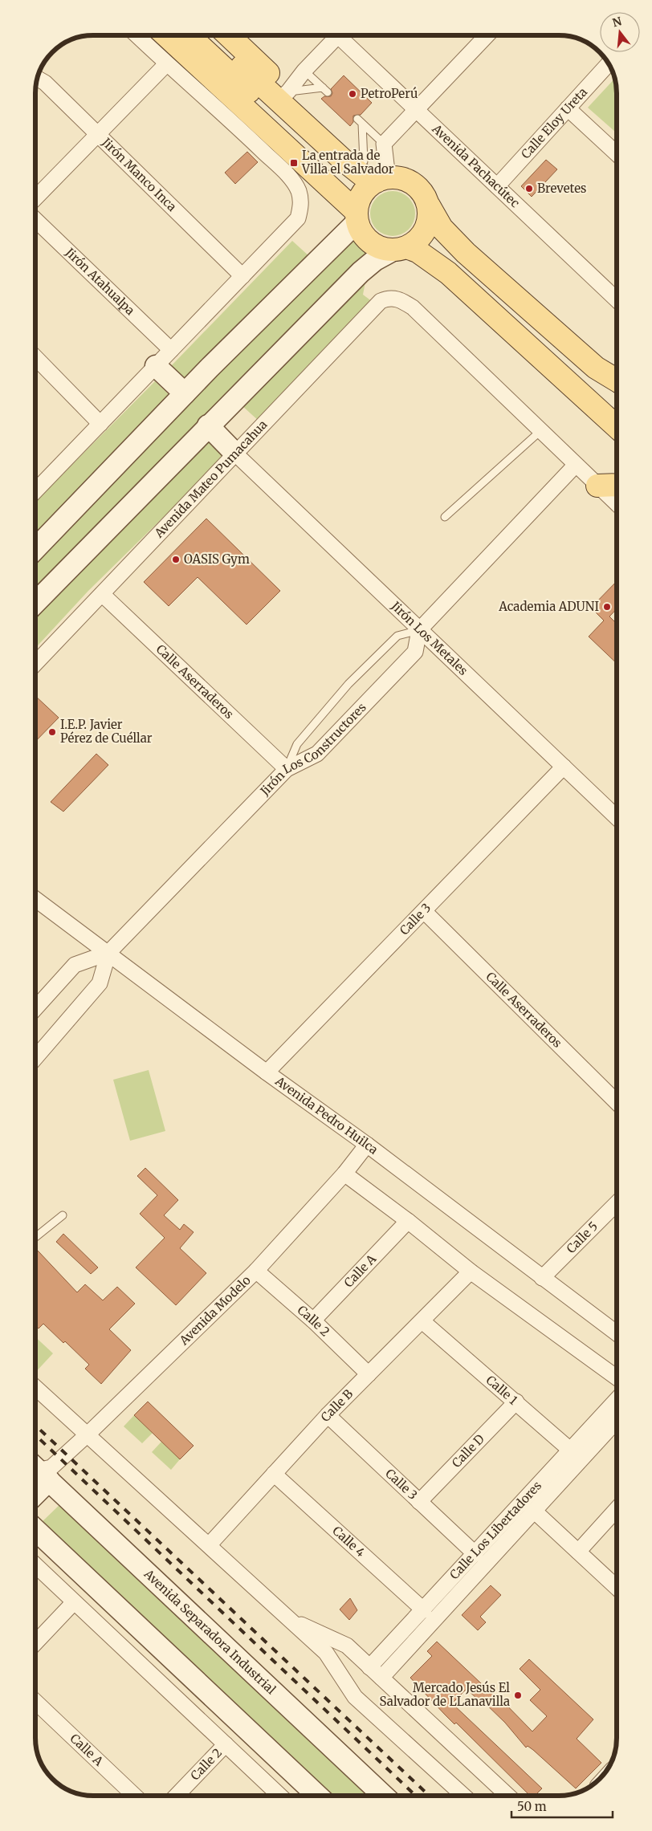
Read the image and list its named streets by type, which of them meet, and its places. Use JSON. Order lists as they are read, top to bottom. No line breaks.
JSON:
{"streets":{"main road":["Avenida Modelo","Avenida Separadora Industrial"],"street":["Calle Eloy Ureta","Avenida Pachacútec","Jirón Manco Inca","Jirón Atahualpa","Avenida Mateo Pumacahua","Jirón Los Metales","Calle Aserraderos","Jirón Los Constructores","Calle 3","Avenida Pedro Huilca","Calle 5","Calle A","Calle 2","Calle 1","Calle B","Calle D","Calle Los Libertadores","Calle 4"]},"crossings":[["Calle Eloy Ureta","Avenida Pachacútec"],["Avenida Mateo Pumacahua","Jirón Los Metales"],["Avenida Mateo Pumacahua","Calle Aserraderos"],["Jirón Los Metales","Jirón Los Constructores"],["Jirón Los Metales","Calle 3"],["Calle Aserraderos","Jirón Los Constructores"],["Calle Aserraderos","Calle 3"],["Jirón Los Constructores","Avenida Pedro Huilca"],["Calle 3","Avenida Pedro Huilca"],["Calle 3","Calle B"],["Calle 3","Calle D"],["Calle 3","Calle Los Libertadores"],["Avenida Pedro Huilca","Calle 5"],["Avenida Pedro Huilca","Avenida Modelo"],["Calle A","Calle 2"],["Avenida Modelo","Calle 2"],["Avenida Modelo","Avenida Separadora Industrial"],["Calle 2","Calle B"],["Calle 1","Calle B"],["Calle 1","Calle D"],["Calle 1","Calle Los Libertadores"],["Calle B","Calle 4"],["Calle Los Libertadores","Calle 4"]],"places":{"other":["PetroPerú","Brevetes","OASIS Gym","Academia ADUNI","I.E.P. Javier Pérez de Cuéllar","Mercado Jesús El Salvador de LLanavilla"],"transit":["La entrada de Villa el Salvador"]},"scale_bar":"50 m","north":"top"}
